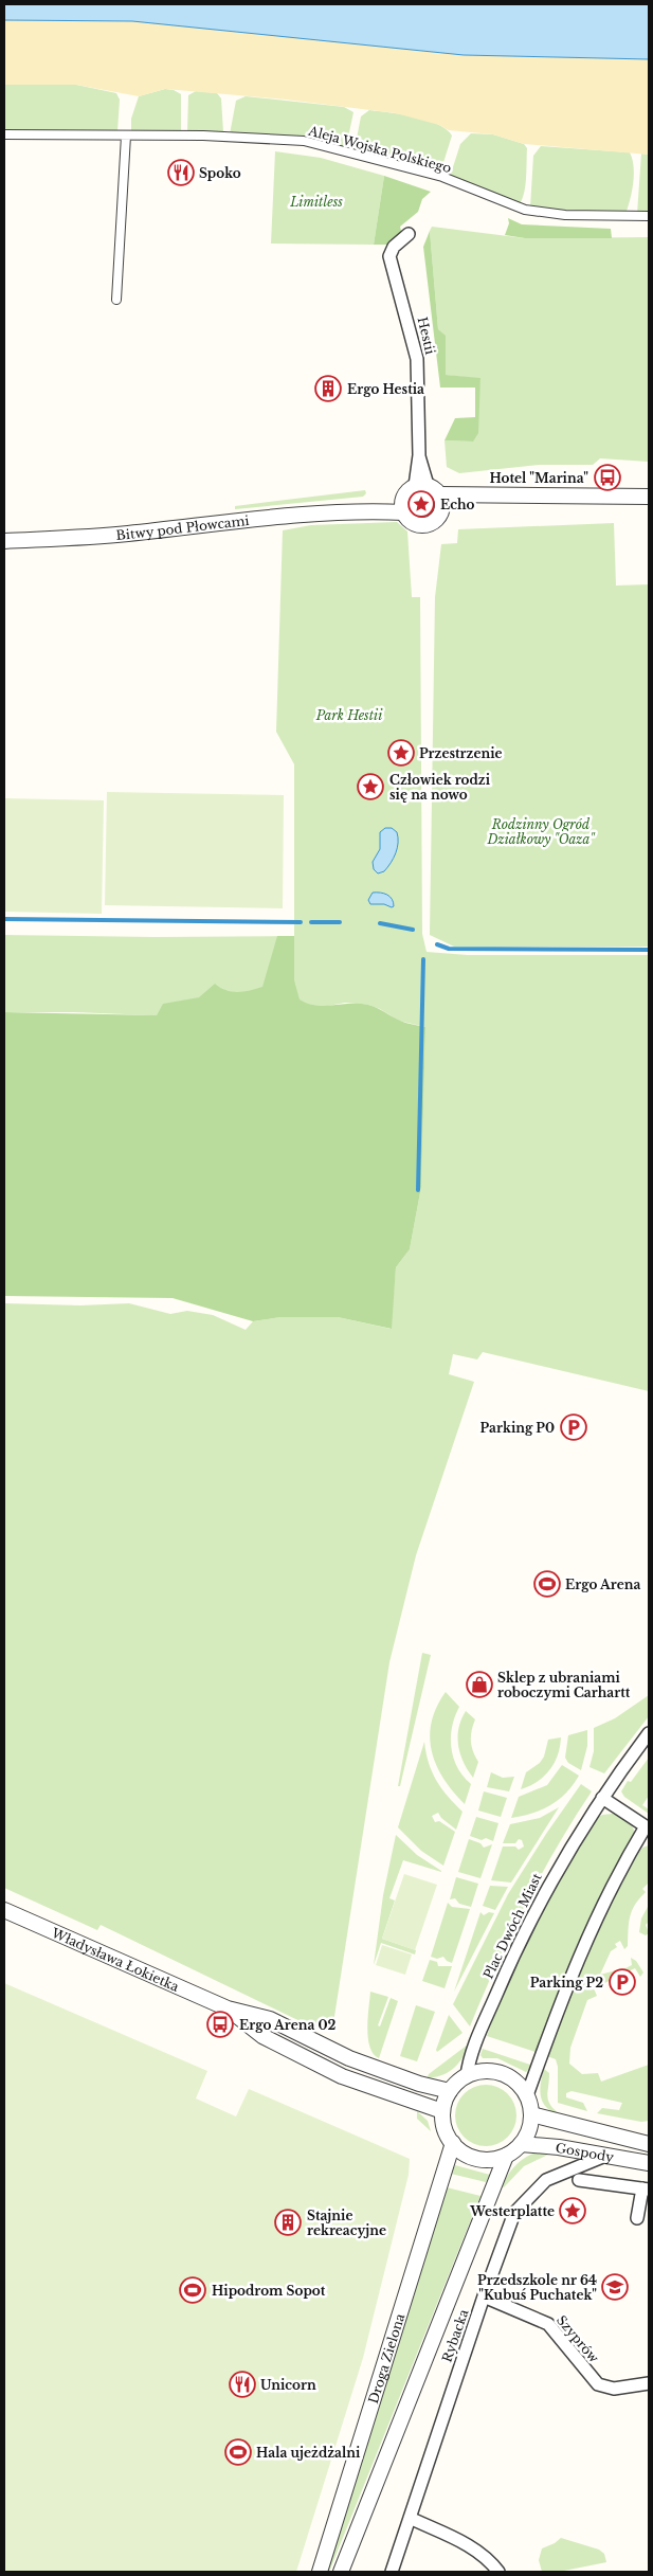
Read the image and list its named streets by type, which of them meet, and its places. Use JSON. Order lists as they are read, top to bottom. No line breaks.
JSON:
{"streets":{"street":["Aleja Wojska Polskiego","Hestii","Bitwy pod Płowcami","Plac Dwóch Miast","Władysława Łokietka","Gospody","Rybacka","Szyprów","Droga Zielona"]},"crossings":[["Hestii","Bitwy pod Płowcami"],["Plac Dwóch Miast","Władysława Łokietka"],["Plac Dwóch Miast","Gospody"],["Plac Dwóch Miast","Droga Zielona"],["Władysława Łokietka","Gospody"],["Władysława Łokietka","Droga Zielona"],["Gospody","Rybacka"],["Gospody","Droga Zielona"],["Rybacka","Szyprów"]],"parks":["Limitless","Park Hestii","Rodzinny Ogród Działkowy \"Oaza\""],"places":{"restaurant":["Spoko","Unicorn"],"building":["Ergo Hestia","Stajnie rekreacyjne"],"bus stop":["Hotel \"Marina\"","Ergo Arena 02"],"place":["Echo","Przestrzenie","Człowiek rodzi się na nowo","Westerplatte"],"parking":["Parking P0","Parking P2"],"sports":["Ergo Arena","Hipodrom Sopot","Hala ujeżdżalni"],"shop":["Sklep z ubraniami roboczymi Carhartt"],"school or university":["Przedszkole nr 64 \"Kubuś Puchatek\""]}}
